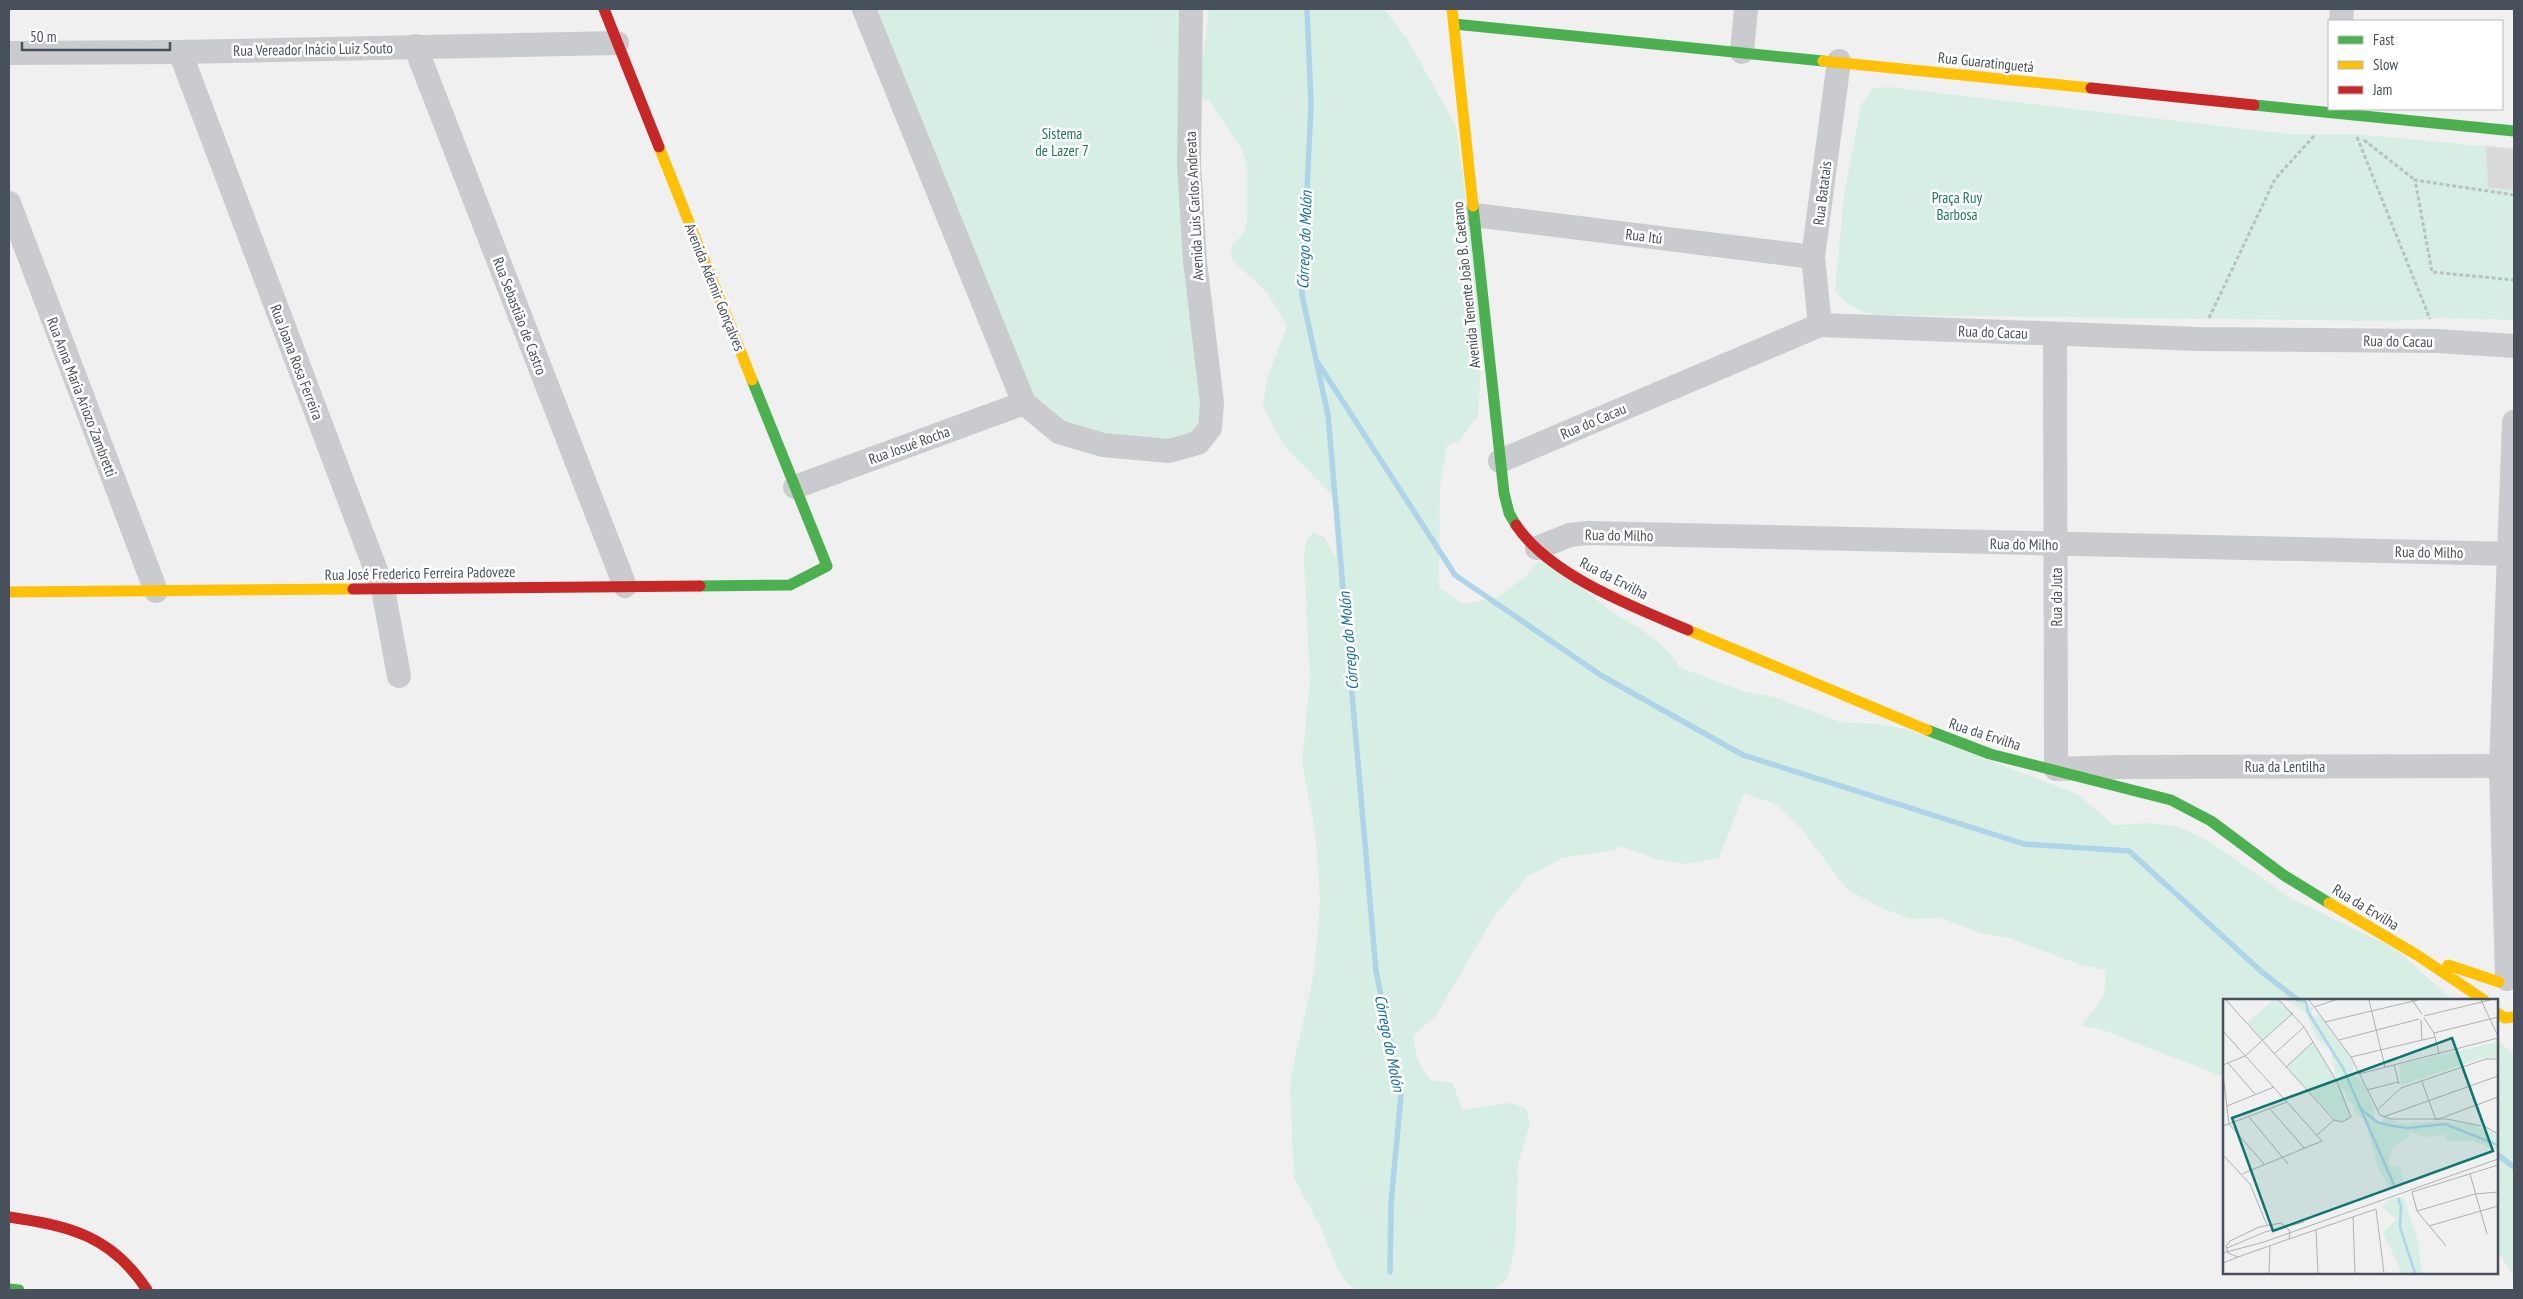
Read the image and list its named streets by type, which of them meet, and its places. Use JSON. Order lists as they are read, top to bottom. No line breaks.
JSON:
{"streets":{"street":["Rua Vereador Inácio Luiz Souto","Rua Guaratinguetá","Rua Batatais","Avenida Luis Carlos Andreata","Rua Itú","Avenida Tenente João B. Caetano","Avenida Ademir Gonçalves","Rua Sebastião de Castro","Rua do Cacau","Rua Joana Rosa Ferreira","Rua Anna Maria Ariozo Zambretti","Rua Josué Rocha","Rua do Milho","Rua José Frederico Ferreira Padoveze","Rua da Ervilha","Rua da Juta","Rua da Lentilha"]},"crossings":[["Rua Vereador Inácio Luiz Souto","Avenida Ademir Gonçalves"],["Rua Vereador Inácio Luiz Souto","Rua Sebastião de Castro"],["Rua Vereador Inácio Luiz Souto","Rua Joana Rosa Ferreira"],["Rua Guaratinguetá","Rua Batatais"],["Rua Guaratinguetá","Avenida Tenente João B. Caetano"],["Rua Batatais","Rua Itú"],["Rua Batatais","Rua do Cacau"],["Avenida Luis Carlos Andreata","Rua Josué Rocha"],["Rua Itú","Avenida Tenente João B. Caetano"],["Avenida Tenente João B. Caetano","Rua do Cacau"],["Avenida Tenente João B. Caetano","Rua do Milho"],["Avenida Tenente João B. Caetano","Rua da Ervilha"],["Avenida Ademir Gonçalves","Rua Josué Rocha"],["Avenida Ademir Gonçalves","Rua José Frederico Ferreira Padoveze"],["Rua Sebastião de Castro","Rua José Frederico Ferreira Padoveze"],["Rua do Cacau","Rua da Juta"],["Rua Joana Rosa Ferreira","Rua José Frederico Ferreira Padoveze"],["Rua Anna Maria Ariozo Zambretti","Rua José Frederico Ferreira Padoveze"],["Rua do Milho","Rua da Ervilha"],["Rua do Milho","Rua da Juta"],["Rua da Ervilha","Rua da Juta"],["Rua da Ervilha","Rua da Lentilha"],["Rua da Juta","Rua da Lentilha"]],"water":["Córrego do Molón"],"parks":["Sistema de Lazer 7","Praça Ruy Barbosa"],"legend":["Fast","Slow","Jam"],"scale_bar":"50 m"}
